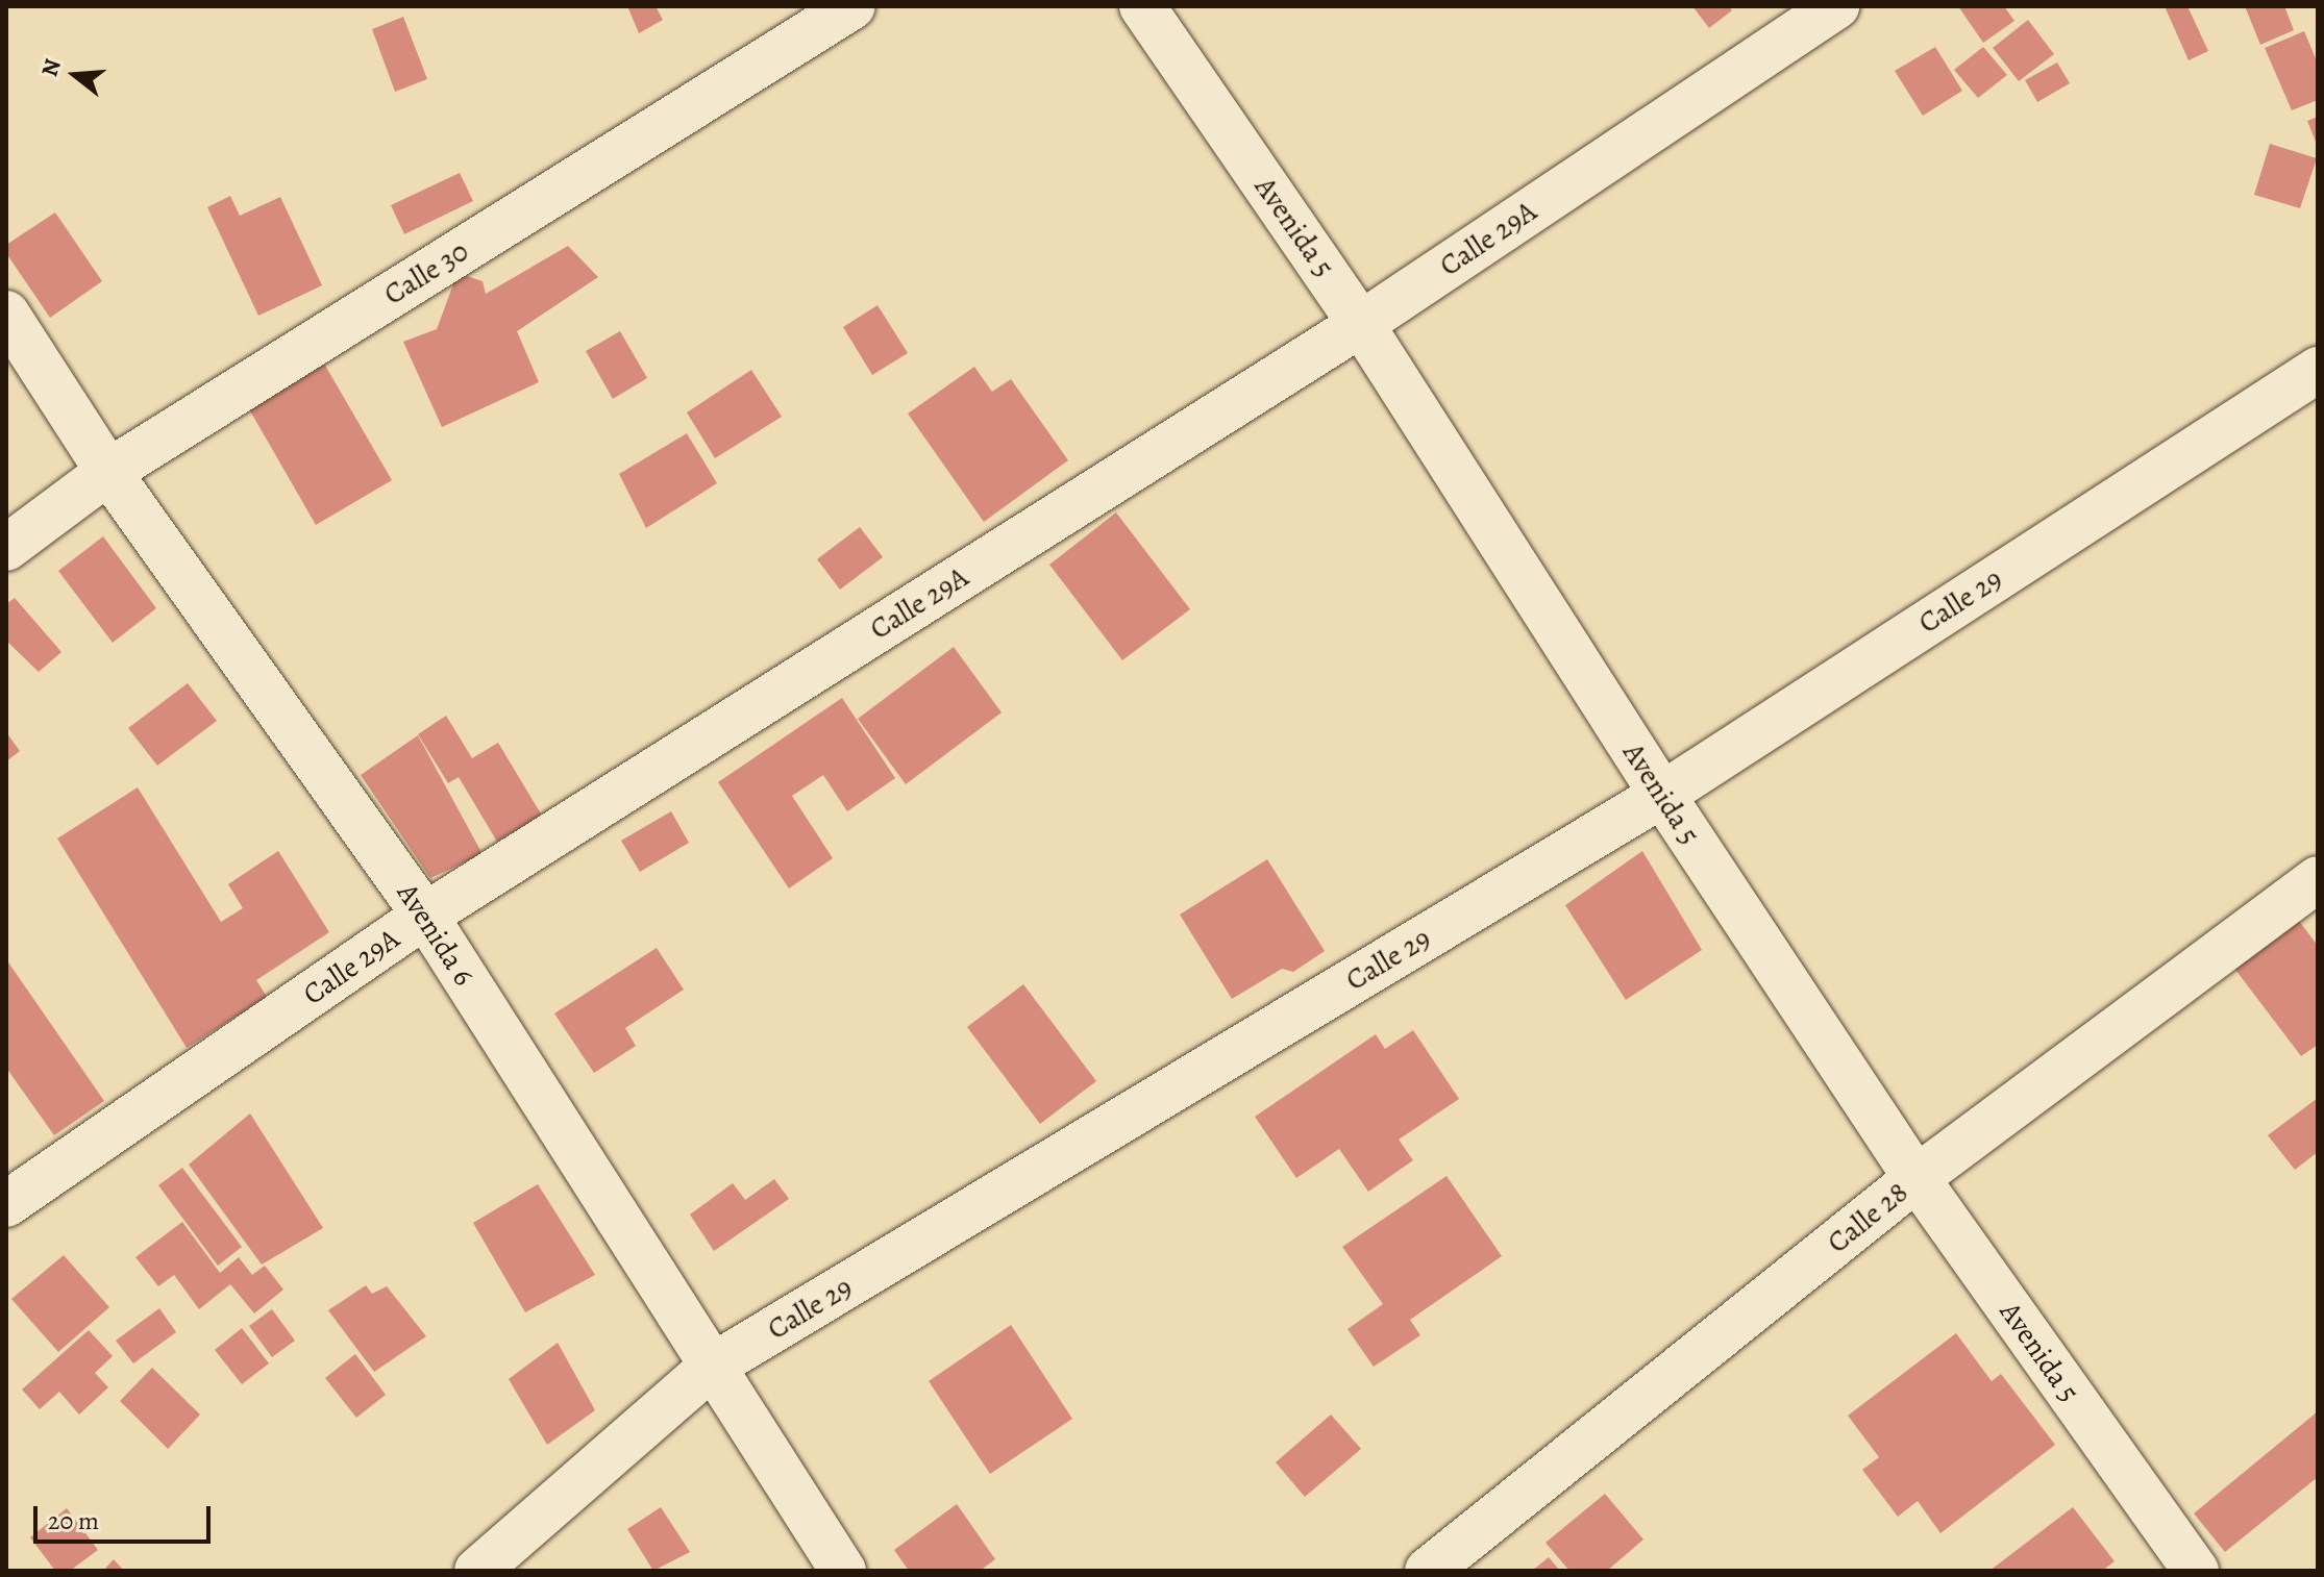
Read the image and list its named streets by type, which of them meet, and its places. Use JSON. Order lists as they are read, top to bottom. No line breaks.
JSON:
{"streets":{"street":["Avenida 5","Calle 29A","Calle 30","Calle 29","Avenida 6","Calle 28"]},"crossings":[["Avenida 5","Calle 29A"],["Avenida 5","Calle 29"],["Avenida 5","Calle 28"],["Calle 29A","Avenida 6"],["Calle 30","Avenida 6"],["Calle 29","Avenida 6"]],"scale_bar":"20 m","north":"left"}
